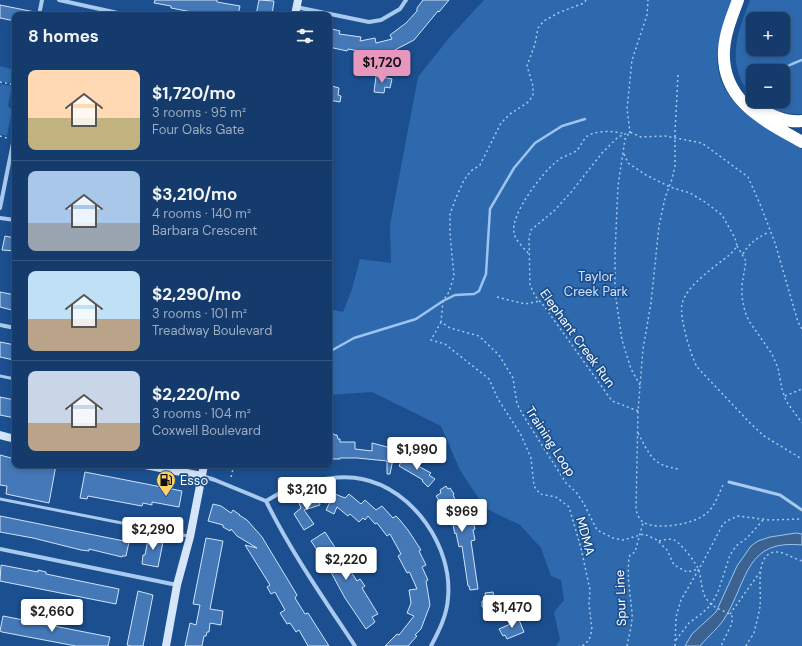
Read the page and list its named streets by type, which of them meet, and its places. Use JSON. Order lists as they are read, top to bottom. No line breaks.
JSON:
{"streets":{"path":["Elephant Creek Run","Training Loop","MDMA","Spur Line"]},"crossings":[["Training Loop","MDMA"],["Training Loop","Spur Line"]],"parks":["Taylor Creek Park"],"places":{"fuel station":["Esso"]},"page":{"map_buttons":["+","−"],"heading":"8 homes","price":["$1,720","$1,990","$3,210","$969","$2,290","$2,220","$1,470","$2,660"],"list":[{"name":"$1,720/mo","note":"3 rooms · 95 m² · Four Oaks Gate"},{"name":"$3,210/mo","note":"4 rooms · 140 m² · Barbara Crescent"},{"name":"$2,290/mo","note":"3 rooms · 101 m² · Treadway Boulevard"},{"name":"$2,220/mo","note":"3 rooms · 104 m² · Coxwell Boulevard"}]}}
